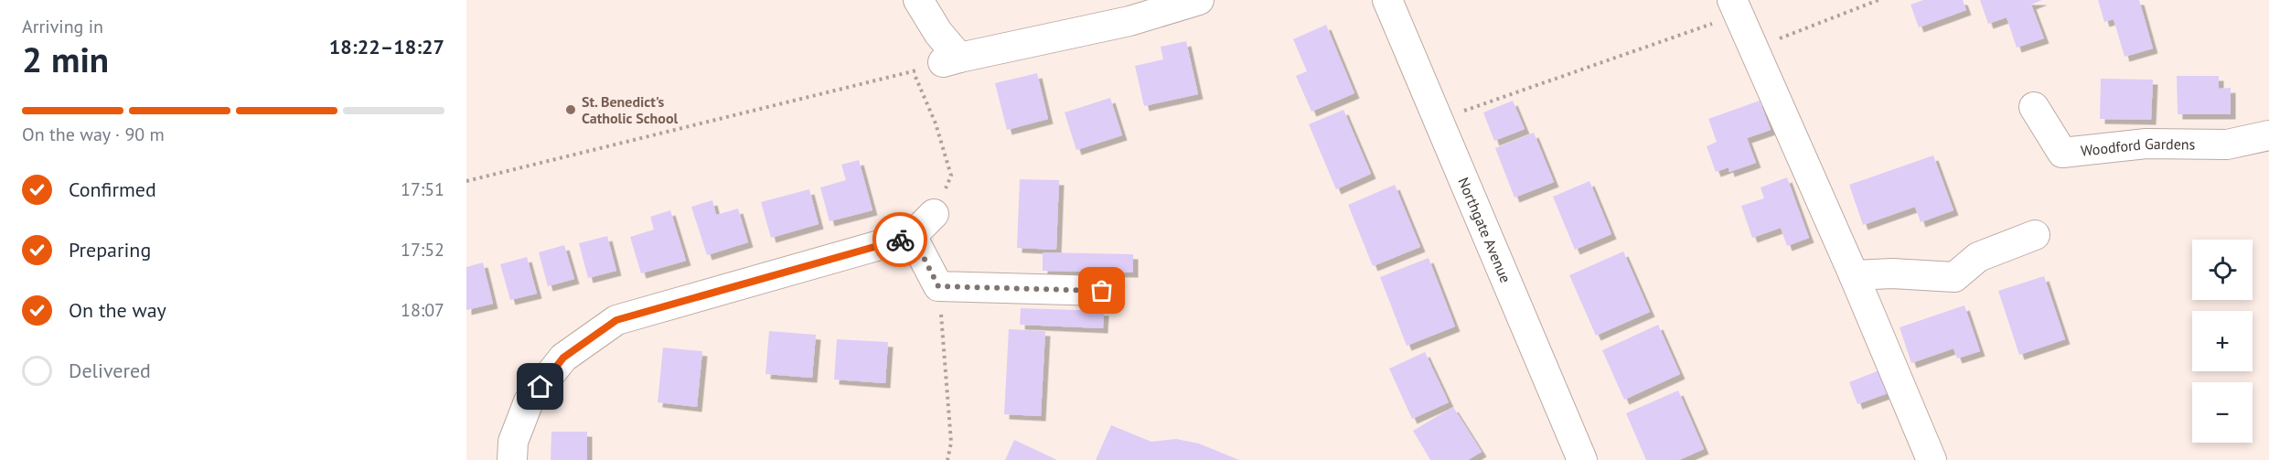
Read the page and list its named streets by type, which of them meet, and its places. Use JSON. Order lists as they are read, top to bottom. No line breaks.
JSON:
{"streets":{"street":["Woodford Gardens","Northgate Avenue"]},"places":["St. Benedict's Catholic School"],"page":{"heading":["2 min","Arriving in","18:22–18:27"],"bar":"On the way · 90 m","list":[["Confirmed","17:51"],["Preparing","17:52"],["On the way","18:07"],"Delivered"],"map_buttons":["+","−"]}}
